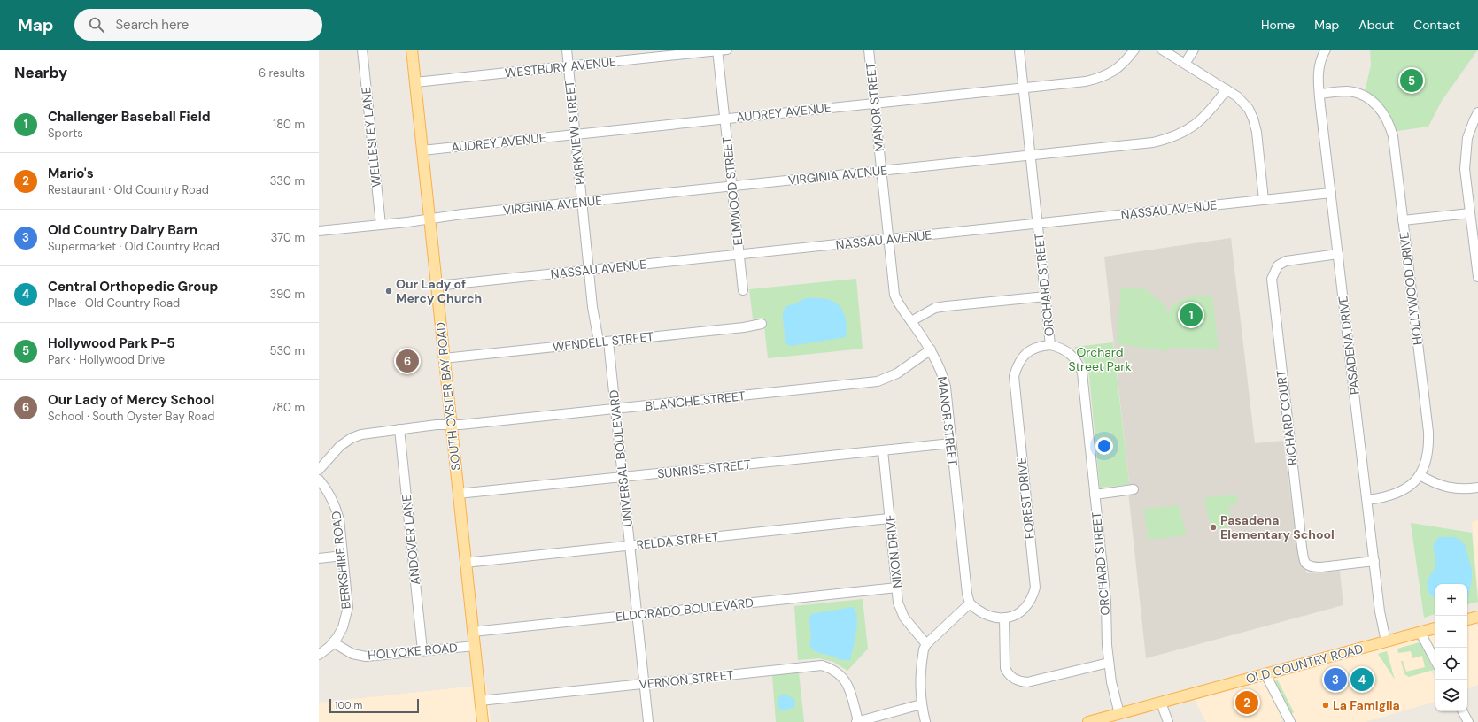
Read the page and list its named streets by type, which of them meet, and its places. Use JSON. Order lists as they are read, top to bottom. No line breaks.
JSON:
{"streets":{"main road":["SOUTH OYSTER BAY ROAD","OLD COUNTRY ROAD"],"street":["WESTBURY AVENUE","MANOR STREET","AUDREY AVENUE","PARKVIEW STREET","WELLESLEY LANE","VIRGINIA AVENUE","ELMWOOD STREET","NASSAU AVENUE","ORCHARD STREET","HOLLYWOOD DRIVE","WENDELL STREET","PASADENA DRIVE","BLANCHE STREET","RICHARD COURT","UNIVERSAL BOULEVARD","SUNRISE STREET","FOREST DRIVE","ANDOVER LANE","RELDA STREET","NIXON DRIVE","BERKSHIRE ROAD","ELDORADO BOULEVARD","HOLYOKE ROAD","VERNON STREET"]},"crossings":[["WESTBURY AVENUE","PARKVIEW STREET"],["WESTBURY AVENUE","ELMWOOD STREET"],["WESTBURY AVENUE","SOUTH OYSTER BAY ROAD"],["MANOR STREET","AUDREY AVENUE"],["MANOR STREET","VIRGINIA AVENUE"],["MANOR STREET","NASSAU AVENUE"],["MANOR STREET","BLANCHE STREET"],["MANOR STREET","SUNRISE STREET"],["MANOR STREET","FOREST DRIVE"],["AUDREY AVENUE","PARKVIEW STREET"],["AUDREY AVENUE","ELMWOOD STREET"],["AUDREY AVENUE","ORCHARD STREET"],["AUDREY AVENUE","SOUTH OYSTER BAY ROAD"],["PARKVIEW STREET","VIRGINIA AVENUE"],["PARKVIEW STREET","NASSAU AVENUE"],["PARKVIEW STREET","WENDELL STREET"],["WELLESLEY LANE","VIRGINIA AVENUE"],["VIRGINIA AVENUE","ELMWOOD STREET"],["VIRGINIA AVENUE","ORCHARD STREET"],["VIRGINIA AVENUE","SOUTH OYSTER BAY ROAD"],["ELMWOOD STREET","NASSAU AVENUE"],["NASSAU AVENUE","ORCHARD STREET"],["NASSAU AVENUE","PASADENA DRIVE"],["NASSAU AVENUE","SOUTH OYSTER BAY ROAD"],["ORCHARD STREET","FOREST DRIVE"],["ORCHARD STREET","OLD COUNTRY ROAD"],["HOLLYWOOD DRIVE","PASADENA DRIVE"],["WENDELL STREET","SOUTH OYSTER BAY ROAD"],["WENDELL STREET","UNIVERSAL BOULEVARD"],["PASADENA DRIVE","RICHARD COURT"],["PASADENA DRIVE","OLD COUNTRY ROAD"],["SOUTH OYSTER BAY ROAD","BLANCHE STREET"],["SOUTH OYSTER BAY ROAD","SUNRISE STREET"],["SOUTH OYSTER BAY ROAD","RELDA STREET"],["SOUTH OYSTER BAY ROAD","ELDORADO BOULEVARD"],["SOUTH OYSTER BAY ROAD","HOLYOKE ROAD"],["SOUTH OYSTER BAY ROAD","VERNON STREET"],["BLANCHE STREET","UNIVERSAL BOULEVARD"],["BLANCHE STREET","ANDOVER LANE"],["UNIVERSAL BOULEVARD","SUNRISE STREET"],["UNIVERSAL BOULEVARD","RELDA STREET"],["UNIVERSAL BOULEVARD","ELDORADO BOULEVARD"],["UNIVERSAL BOULEVARD","VERNON STREET"],["SUNRISE STREET","NIXON DRIVE"],["ANDOVER LANE","HOLYOKE ROAD"],["RELDA STREET","NIXON DRIVE"],["NIXON DRIVE","ELDORADO BOULEVARD"],["BERKSHIRE ROAD","HOLYOKE ROAD"]],"parks":["Orchard Street Park"],"places":["Our Lady of Mercy Church","Pasadena Elementary School","La Famiglia"],"scale_bar":"100 m","page":{"header":"Map","search":"Search here","nav":["Home","Map","About","Contact"],"heading":["Nearby","6 results"],"pins":["5","1","6","3","4","2"],"list":[{"mark":"1","name":"Challenger Baseball Field","note":"Sports","value":"180 m"},{"mark":"2","name":"Mario's","note":"Restaurant · Old Country Road","value":"330 m"},{"mark":"3","name":"Old Country Dairy Barn","note":"Supermarket · Old Country Road","value":"370 m"},{"mark":"4","name":"Central Orthopedic Group","note":"Place · Old Country Road","value":"390 m"},{"mark":"5","name":"Hollywood Park P-5","note":"Park · Hollywood Drive","value":"530 m"},{"mark":"6","name":"Our Lady of Mercy School","note":"School · South Oyster Bay Road","value":"780 m"}],"map_buttons":["+","−"],"scale":"100 m"}}
